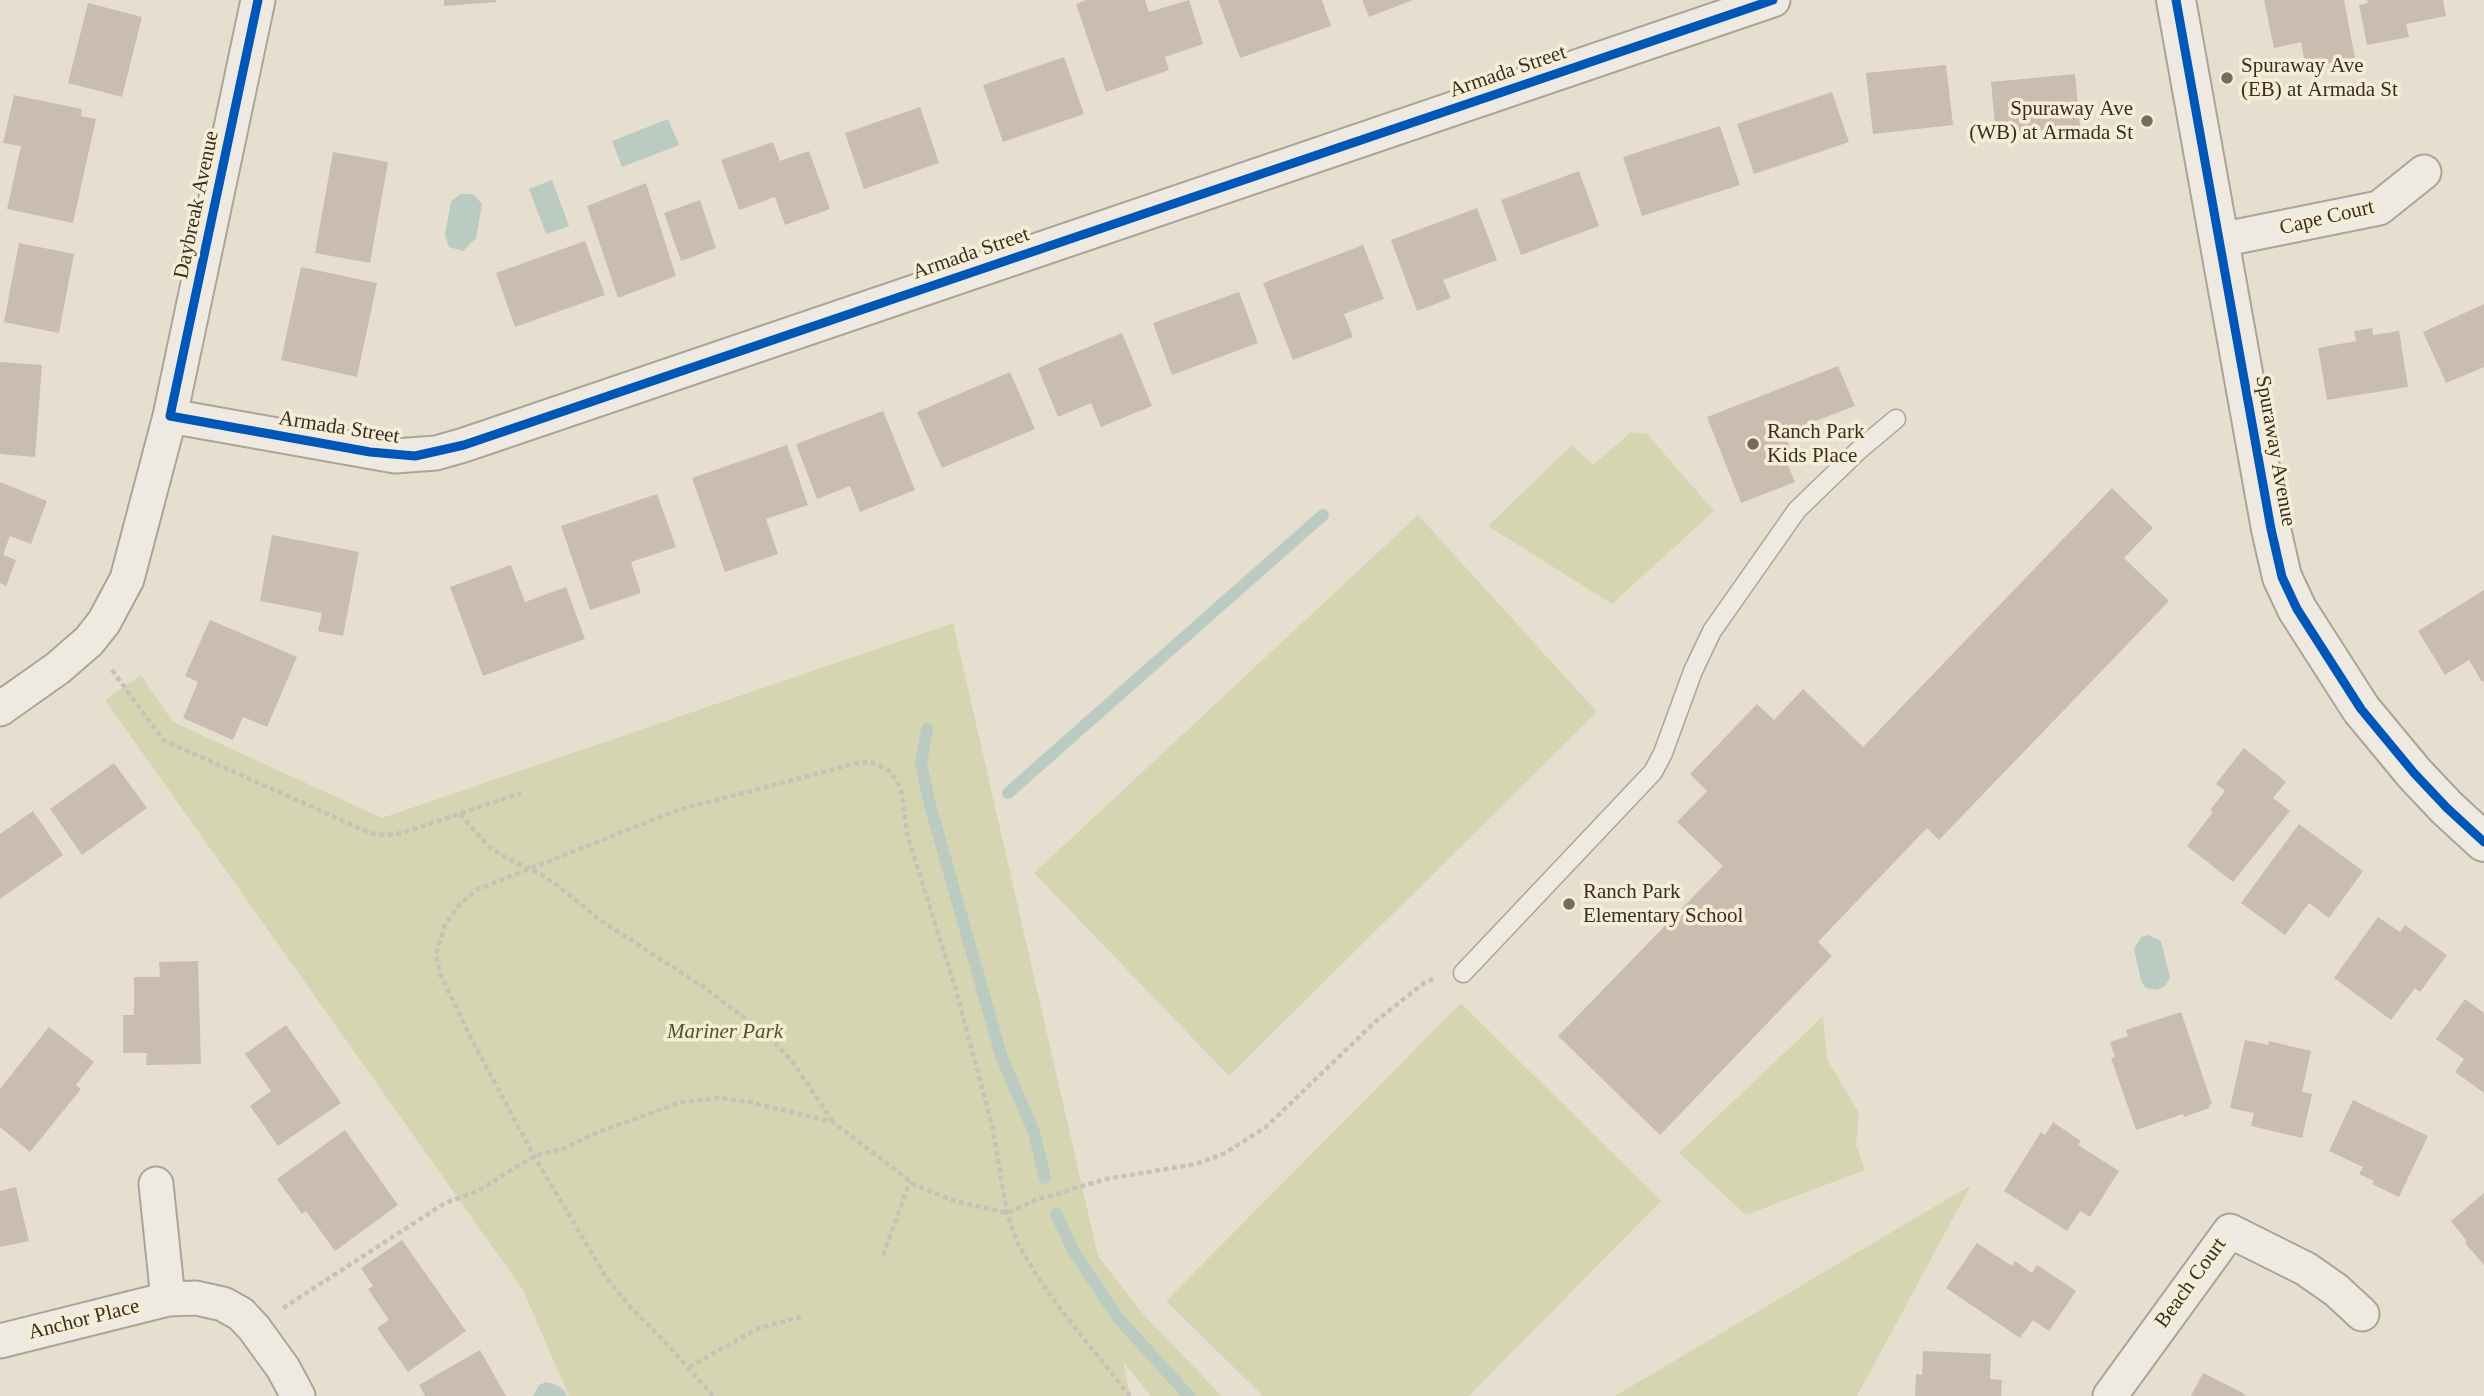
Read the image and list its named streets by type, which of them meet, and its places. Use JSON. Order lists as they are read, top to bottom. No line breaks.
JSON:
{"streets":{"street":["Armada Street","Daybreak Avenue","Cape Court","Spuraway Avenue","Beach Court","Anchor Place"]},"crossings":[["Armada Street","Daybreak Avenue"],["Cape Court","Spuraway Avenue"]],"parks":["Mariner Park"],"places":["Spuraway Ave (EB) at Armada St","Spuraway Ave (WB) at Armada St","Ranch Park Kids Place","Ranch Park Elementary School"]}
